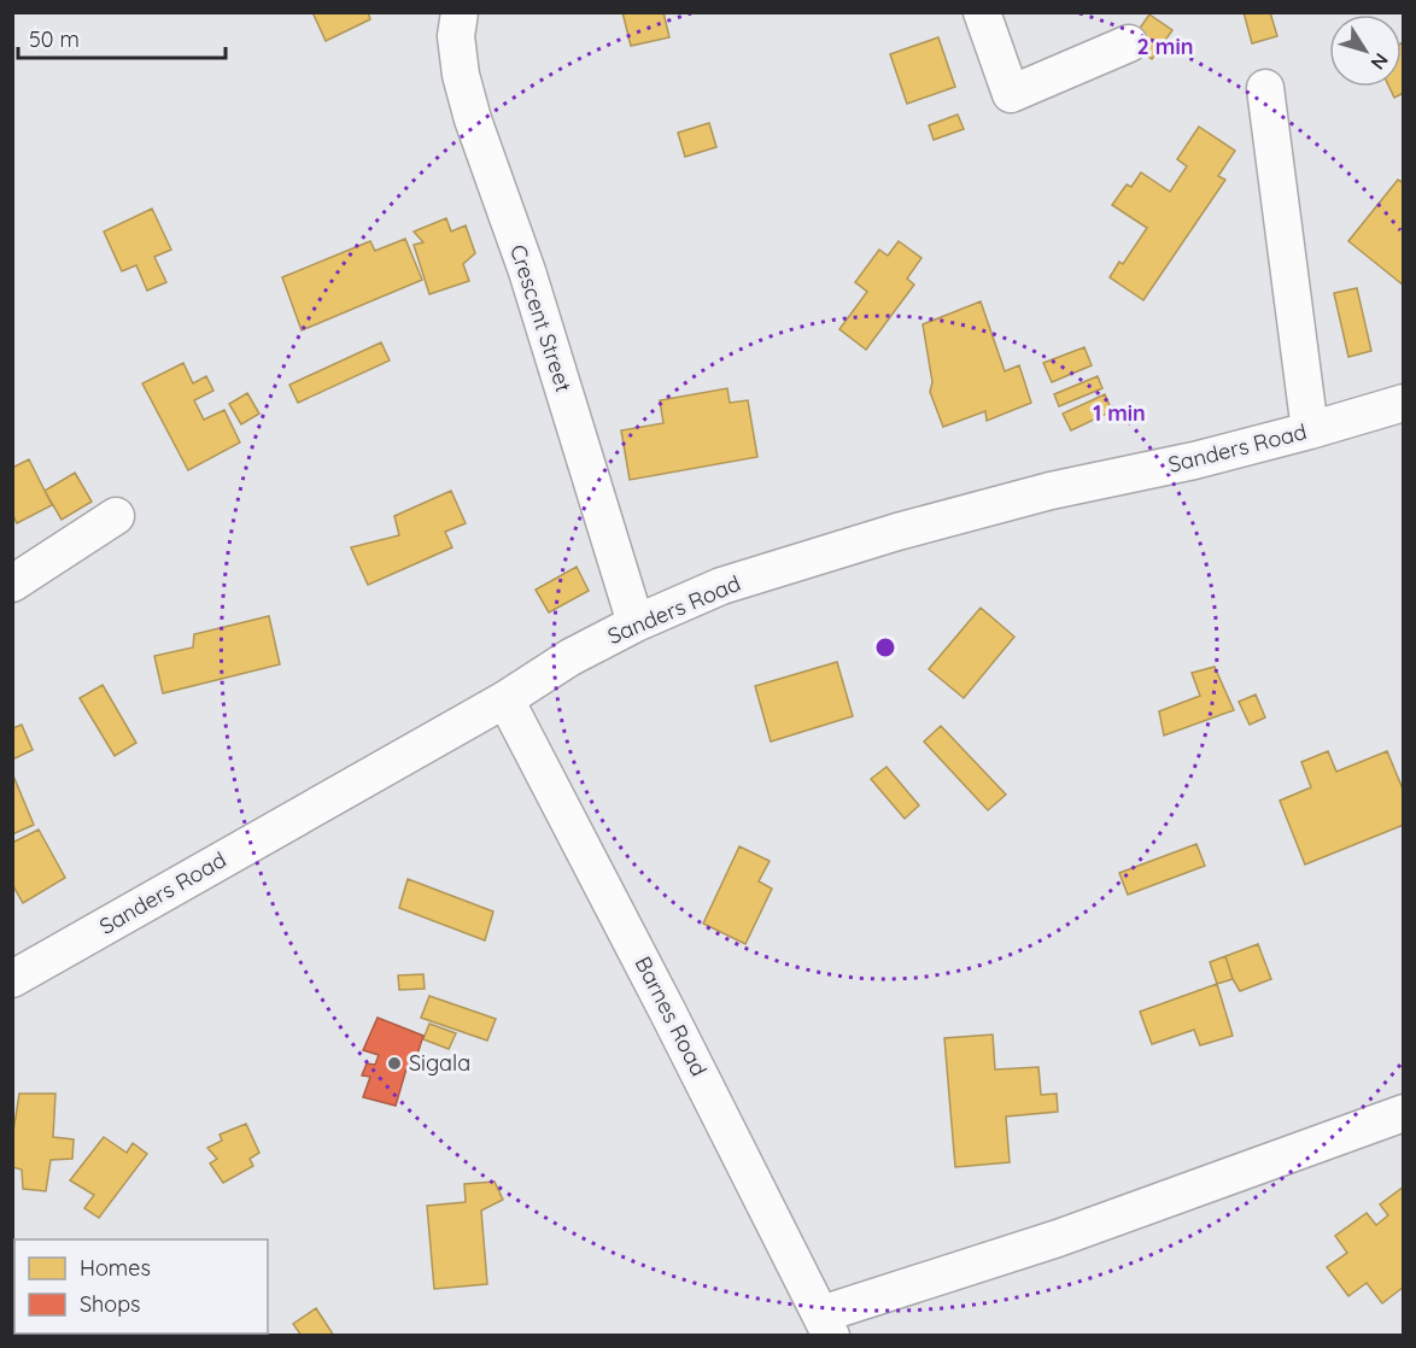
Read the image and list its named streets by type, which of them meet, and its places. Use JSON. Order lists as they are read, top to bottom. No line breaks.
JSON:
{"streets":{"street":["Crescent Street","Sanders Road","Barnes Road"]},"crossings":[["Crescent Street","Sanders Road"],["Sanders Road","Barnes Road"]],"places":["Sigala"],"legend":["Homes","Shops"],"scale_bar":"50 m","north":"bottom right","rings":["2 min","1 min"]}
